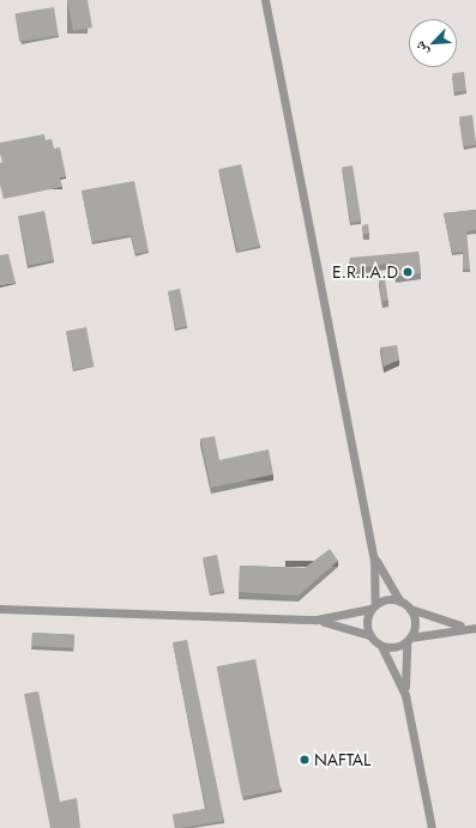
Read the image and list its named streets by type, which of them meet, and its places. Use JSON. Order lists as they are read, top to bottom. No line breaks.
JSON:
{"places":["E.R.I.A.D","NAFTAL"],"north":"bottom left"}
